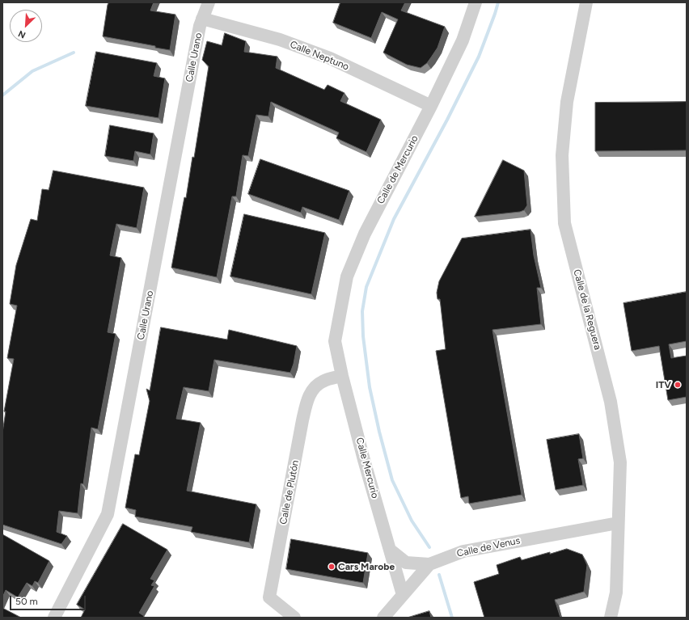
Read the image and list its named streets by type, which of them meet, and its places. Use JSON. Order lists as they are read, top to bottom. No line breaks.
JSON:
{"streets":{"street":["Calle Neptuno","Calle Urano","Calle de Mercurio","Calle de la Reguera","Calle Mercurio","Calle de Plutón","Calle de Venus"]},"crossings":[["Calle Neptuno","Calle Urano"],["Calle Neptuno","Calle de Mercurio"],["Calle de Mercurio","Calle Mercurio"],["Calle de la Reguera","Calle de Venus"],["Calle Mercurio","Calle de Plutón"],["Calle Mercurio","Calle de Venus"]],"places":["ITV","Cars Marobe"],"scale_bar":"50 m","north":"bottom left"}
